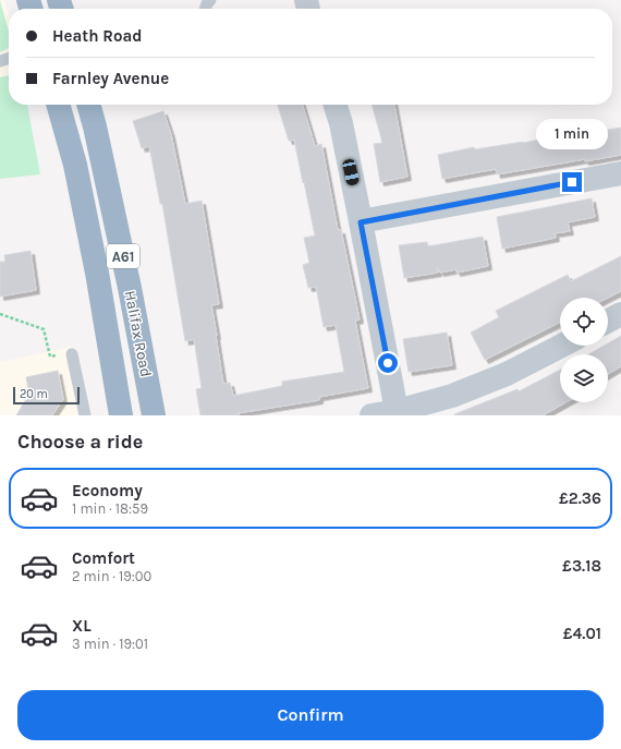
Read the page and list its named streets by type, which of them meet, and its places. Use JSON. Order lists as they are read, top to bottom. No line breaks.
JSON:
{"streets":{"highway":["A61","Halifax Road"]},"scale_bar":"20 m","page":{"banner":["Heath Road","Farnley Avenue"],"bubble":"1 min","scale":"20 m","heading":"Choose a ride","list":[{"name":"Economy","note":"1 min · 18:59","value":"£2.36"},{"name":"Comfort","note":"2 min · 19:00","value":"£3.18"},{"name":"XL","note":"3 min · 19:01","value":"£4.01"}],"buttons":"Confirm"}}
